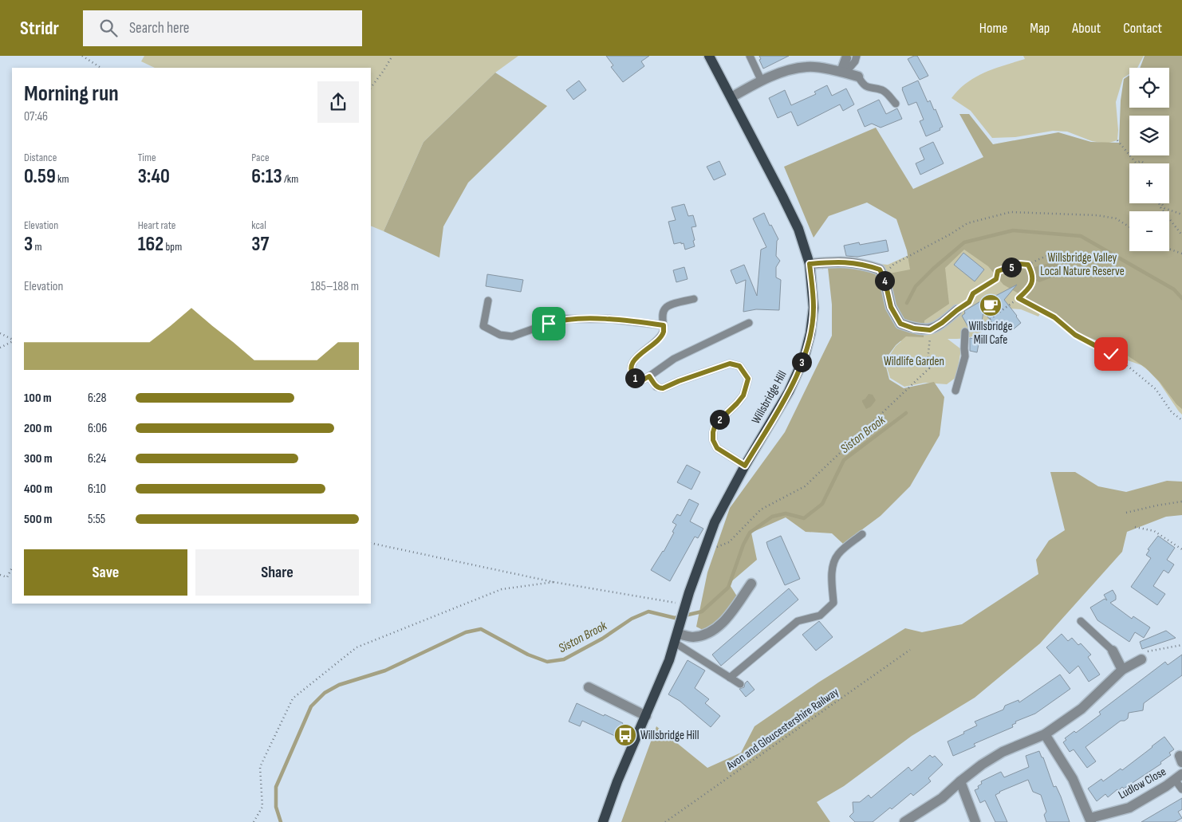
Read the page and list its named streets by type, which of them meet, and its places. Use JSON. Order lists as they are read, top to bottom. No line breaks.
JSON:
{"streets":{"main road":["Willsbridge Hill"],"street":["Ludlow Close"],"path":["Avon and Gloucestershire Railway"]},"water":["Siston Brook"],"parks":["Willsbridge Valley Local Nature Reserve","Wildlife Garden"],"places":{"cafe":["Willsbridge Mill Cafe"],"bus stop":["Willsbridge Hill"]},"page":{"header":"Stridr","search":"Search here","nav":["Home","Map","About","Contact"],"map_buttons":["+","−"],"heading":["Morning run","07:46"],"stats":[["Distance","0.59 km"],["Time","3:40"],["Pace","6:13 /km"],["Elevation","3 m"],["Heart rate","162 bpm"],["kcal","37"]],"pins":["5","4","3","1","2"],"chart":["Elevation","185–188 m"],"list":[{"name":"100 m","note":"6:28"},{"name":"200 m","note":"6:06"},{"name":"300 m","note":"6:24"},{"name":"400 m","note":"6:10"},{"name":"500 m","note":"5:55"}],"buttons":["Save","Share"]}}
